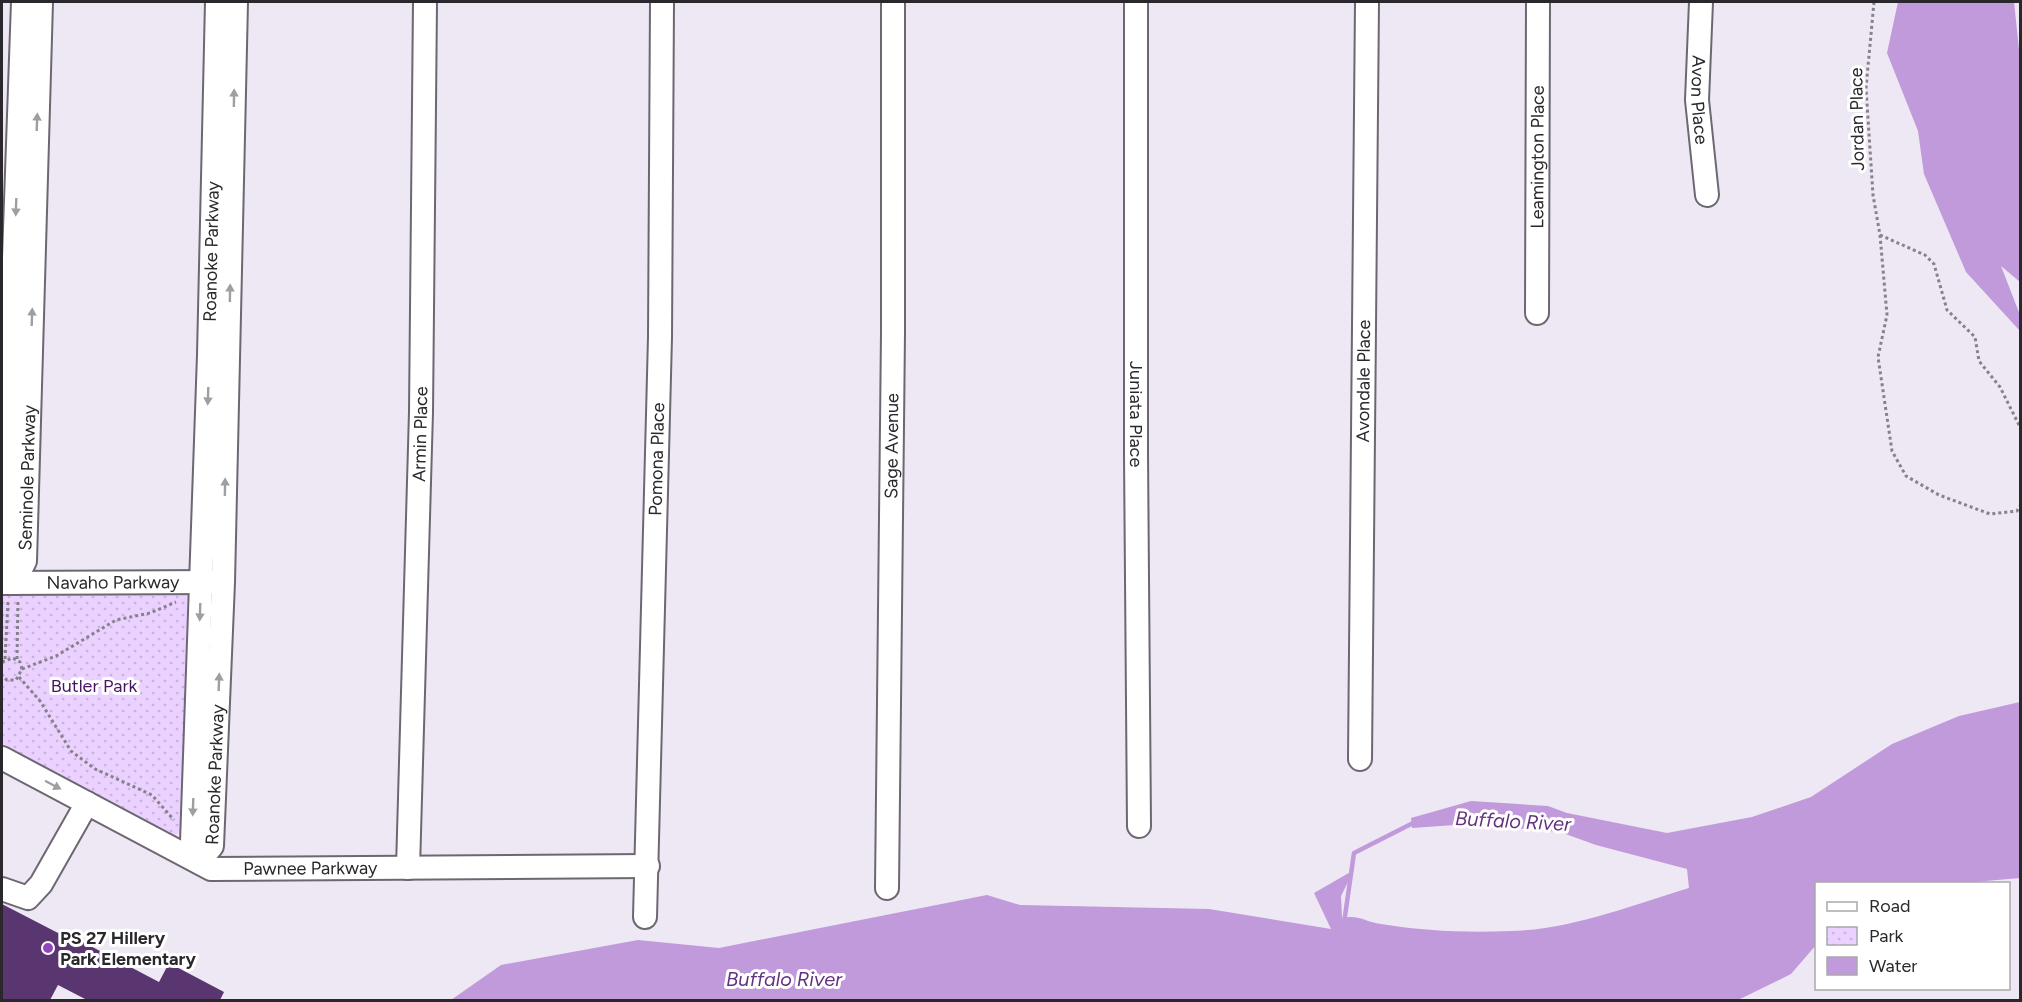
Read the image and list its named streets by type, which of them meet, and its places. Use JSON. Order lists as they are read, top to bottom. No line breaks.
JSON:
{"streets":{"street":["Avon Place","Leamington Place","Roanoke Parkway","Avondale Place","Juniata Place","Armin Place","Sage Avenue","Pomona Place","Seminole Parkway","Navaho Parkway","Pawnee Parkway"],"path":["Jordan Place"]},"crossings":[["Roanoke Parkway","Navaho Parkway"],["Roanoke Parkway","Pawnee Parkway"],["Armin Place","Pawnee Parkway"],["Pomona Place","Pawnee Parkway"],["Seminole Parkway","Navaho Parkway"]],"water":["Buffalo River"],"parks":["Butler Park"],"places":["PS 27 Hillery Park Elementary"],"legend":["Road","Park","Water"]}
